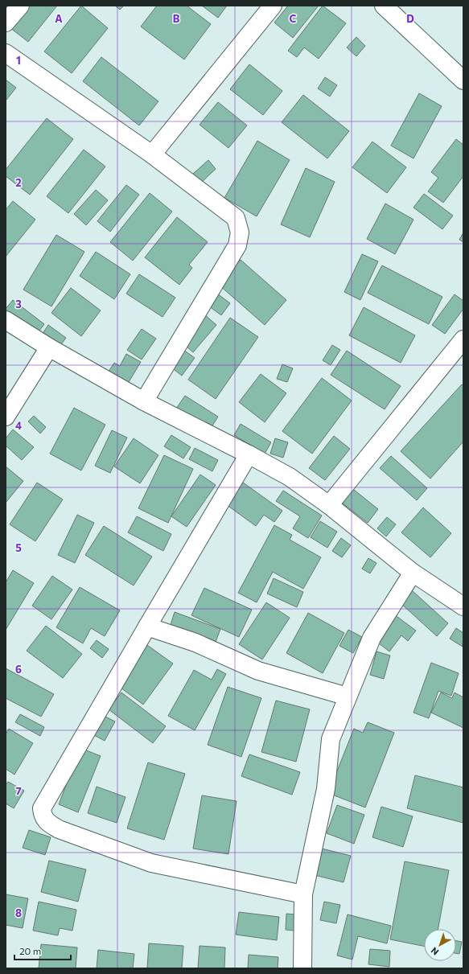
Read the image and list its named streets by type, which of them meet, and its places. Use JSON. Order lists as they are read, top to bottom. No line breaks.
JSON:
{"scale_bar":"20 m","north":"bottom left","grid":{"columns":["A","B","C","D"],"rows":["1","2","3","4","5","6","7","8"]}}
